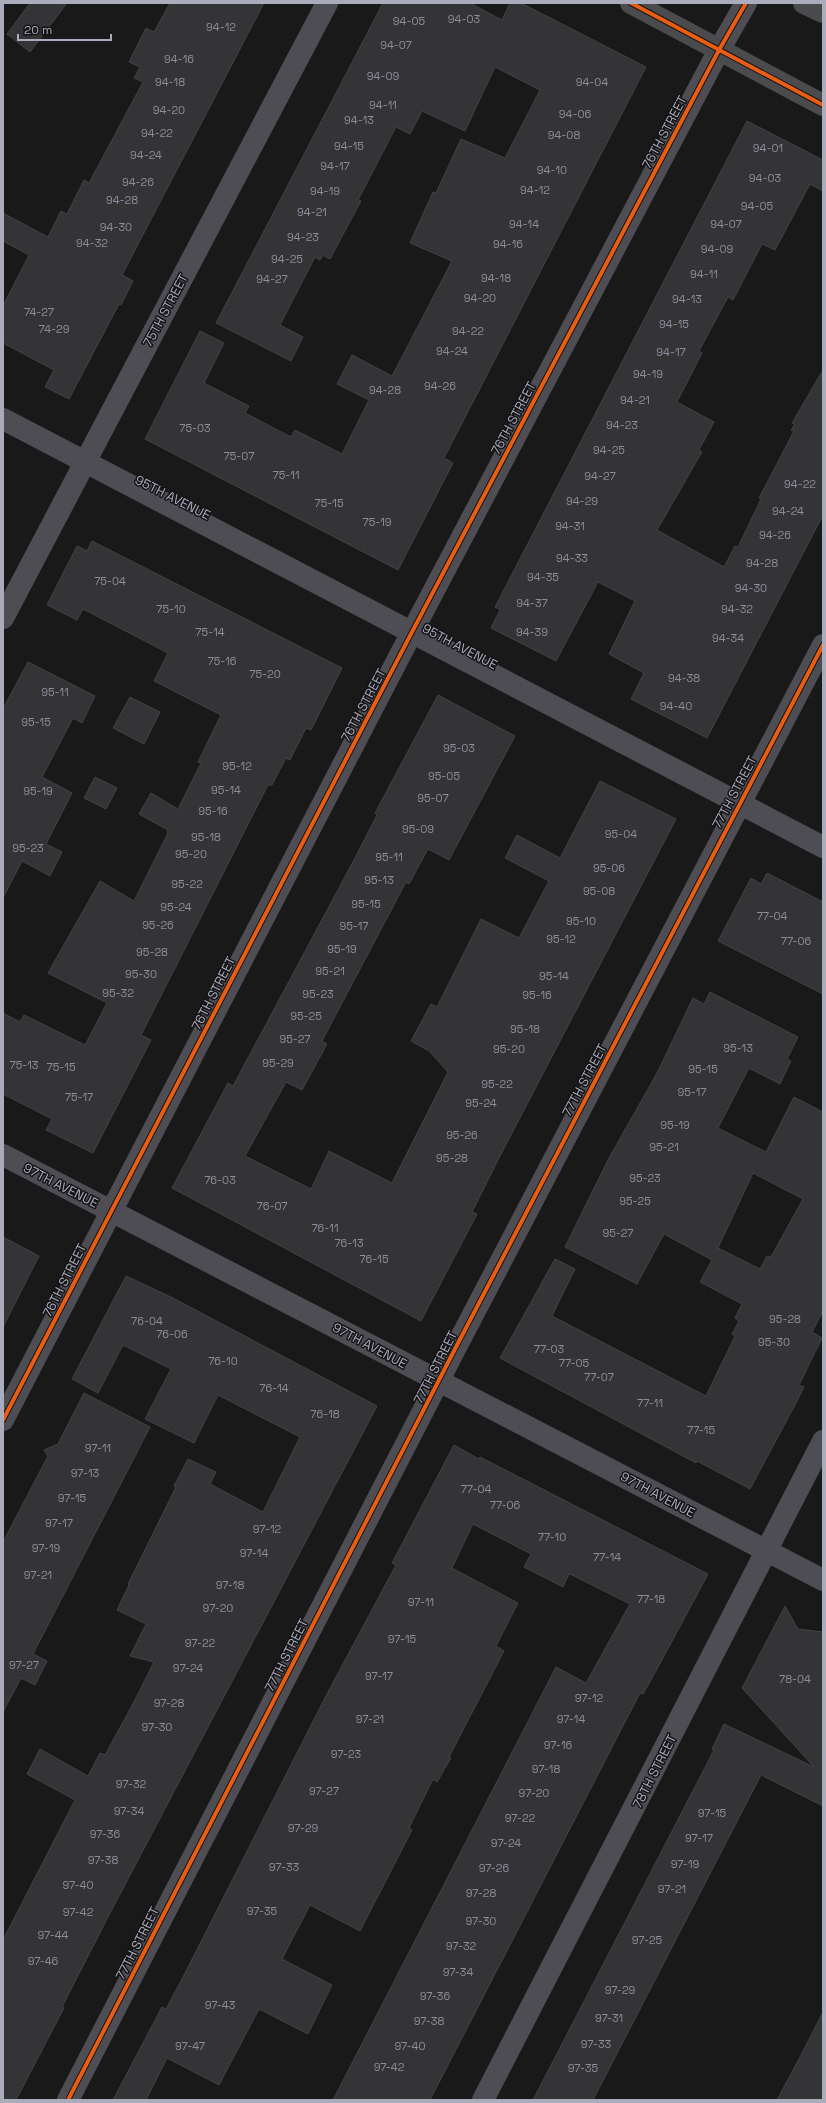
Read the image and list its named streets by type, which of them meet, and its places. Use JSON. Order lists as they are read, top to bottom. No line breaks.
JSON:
{"streets":{"street":["76TH STREET","75TH STREET","95TH AVENUE","77TH STREET","97TH AVENUE","78TH STREET"]},"crossings":[["76TH STREET","95TH AVENUE"],["76TH STREET","97TH AVENUE"],["75TH STREET","95TH AVENUE"],["95TH AVENUE","77TH STREET"],["77TH STREET","97TH AVENUE"],["97TH AVENUE","78TH STREET"]],"house_numbers":["94-03","94-05","94-12","94-07","94-16","94-09","94-18","94-04","94-11","94-20","94-06","94-13","94-22","94-08","94-15","94-01","94-24","94-17","94-10","94-03","94-26","94-12","94-19","94-28","94-05","94-21","94-14","94-07","94-30","94-23","94-32","94-16","94-09","94-25","94-11","94-18","94-27","94-20","94-13","74-27","94-15","74-29","94-22","94-24","94-17","94-19","94-26","94-28","94-21","94-23","75-03","94-25","75-07","75-11","94-27","94-22","94-29","75-15","94-24","75-19","94-31","94-26","94-33","94-28","94-35","75-04","94-30","94-37","75-10","94-32","75-14","94-39","94-34","75-16","75-20","94-38","95-11","94-40","95-15","95-03","95-12","95-05","95-14","95-19","95-07","95-16","95-09","95-04","95-18","95-23","95-20","95-11","95-06","95-13","95-22","95-08","95-15","95-24","77-04","95-10","95-26","95-17","95-12","77-06","95-19","95-28","95-21","95-30","95-14","95-32","95-23","95-16","95-25","95-18","95-27","95-13","95-20","95-29","75-13","75-15","95-15","95-22","95-17","75-17","95-24","95-19","95-26","95-21","95-28","95-23","76-03","95-25","76-07","76-11","95-27","76-13","76-15","95-28","76-04","76-06","95-30","77-03","76-10","77-05","77-07","76-14","77-11","76-18","77-15","97-11","97-13","77-04","97-15","77-06","97-17","97-12","77-10","97-19","97-14","77-14","97-21","97-18","77-18","97-11","97-20","97-15","97-22","97-27","97-24","97-17","78-04","97-12","97-28","97-21","97-14","97-30","97-16","97-23","97-18","97-32","97-27","97-20","97-34","97-15","97-22","97-29","97-36","97-17","97-24","97-38","97-19","97-33","97-26","97-40","97-21","97-28","97-35","97-42","97-30","97-44","97-25","97-32","97-46","97-34","97-29","97-36","97-43","97-31","97-38","97-33","97-47","97-40","97-42","97-35"],"scale_bar":"20 m"}
